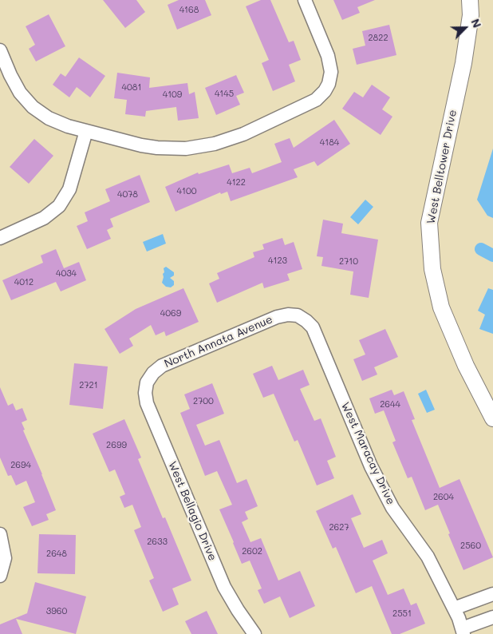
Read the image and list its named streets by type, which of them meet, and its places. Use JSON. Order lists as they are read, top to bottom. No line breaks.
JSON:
{"streets":{"street":["West Belltower Drive","North Annata Avenue","West Maracay Drive","West Bellagio Drive"]},"crossings":[["North Annata Avenue","West Maracay Drive"],["North Annata Avenue","West Bellagio Drive"]],"house_numbers":["4168","2822","4081","4145","4109","4184","4122","4100","4078","4123","2710","4034","4012","4069","2721","2700","2644","2699","2694","2604","2627","2633","2560","2602","2648","3960","2551"],"north":"top right"}
